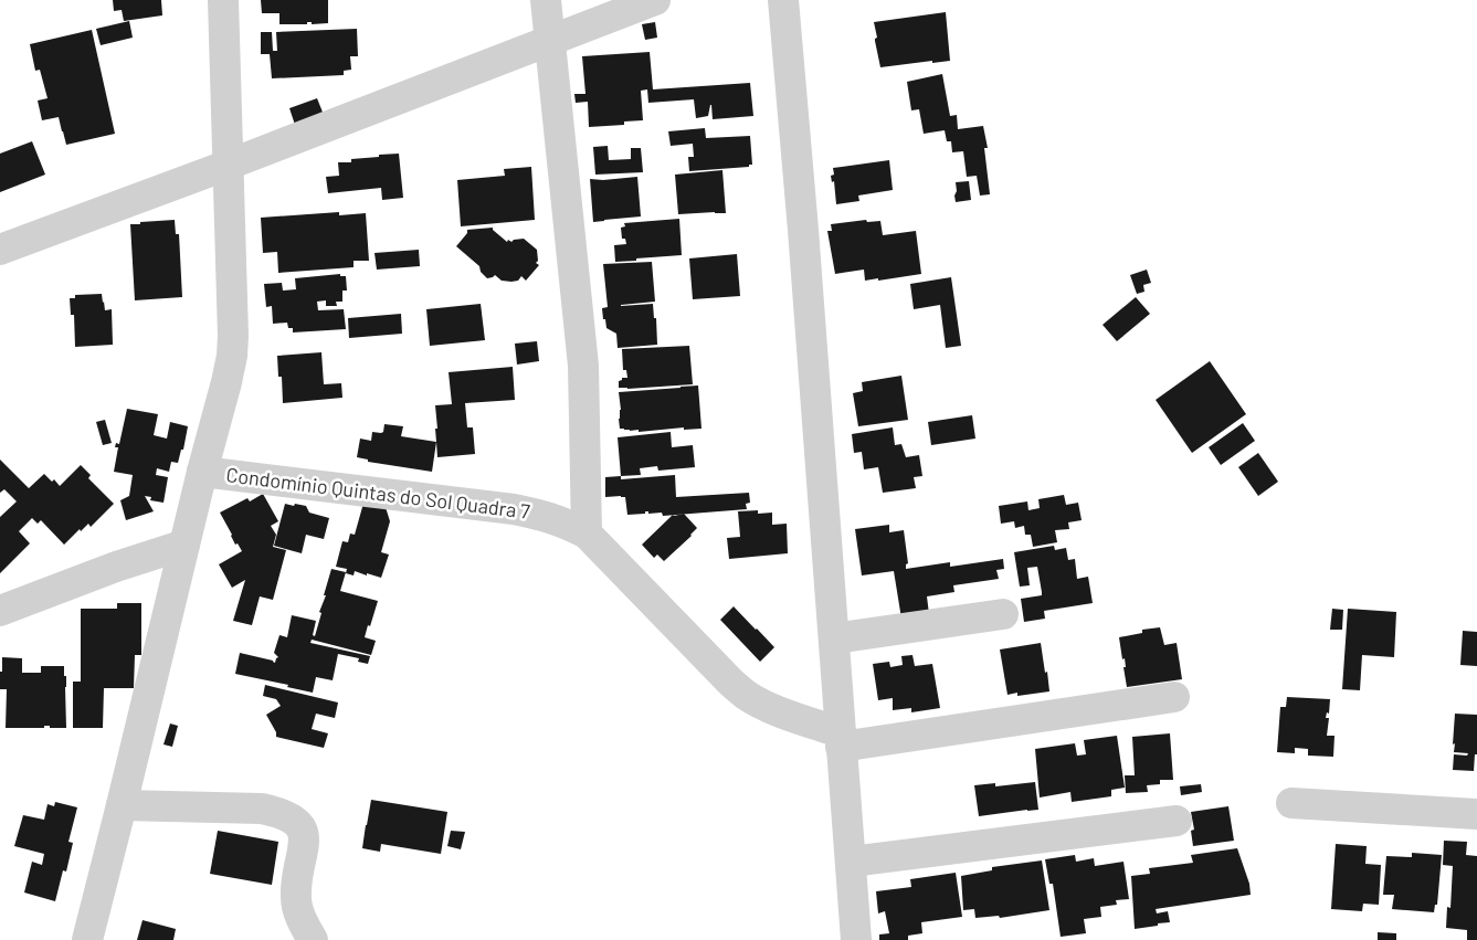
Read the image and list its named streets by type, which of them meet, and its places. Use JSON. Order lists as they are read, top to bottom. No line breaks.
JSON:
{"streets":{"street":["Condomínio Quintas do Sol Quadra 7"]}}
